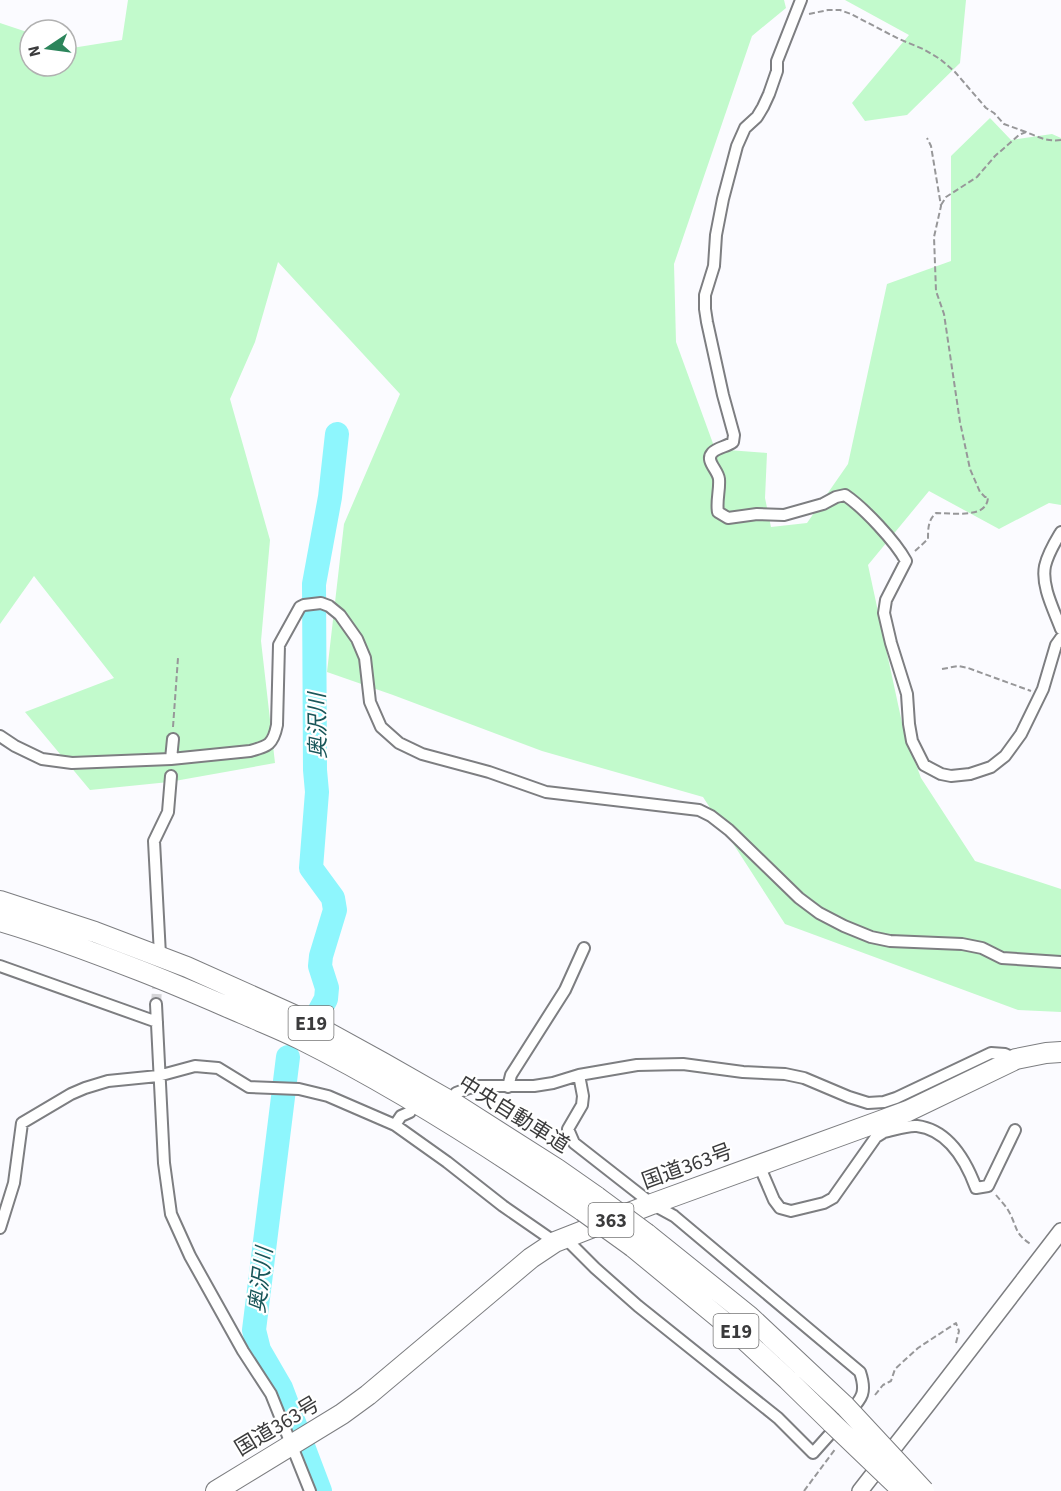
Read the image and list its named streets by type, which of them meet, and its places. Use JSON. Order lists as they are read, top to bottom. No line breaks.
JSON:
{"streets":{"highway":["E19","中央自動車道","国道363号","363"]},"water":["奥沢川"],"north":"left"}
